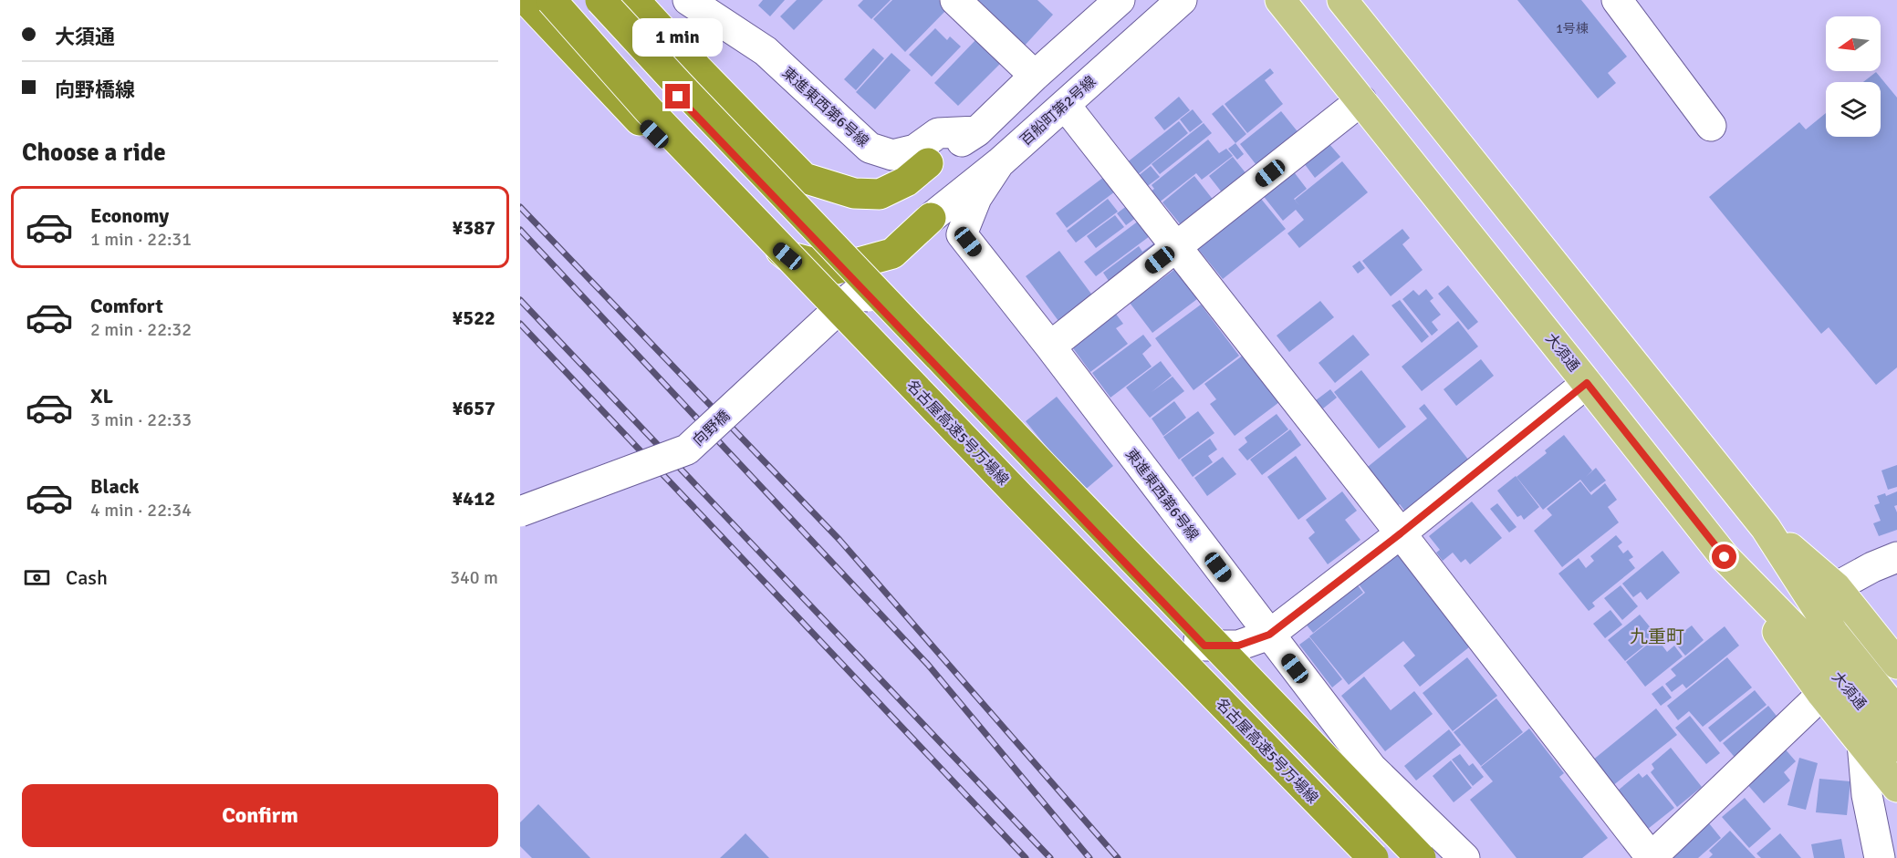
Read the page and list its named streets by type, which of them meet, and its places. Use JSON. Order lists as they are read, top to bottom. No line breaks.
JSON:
{"streets":{"highway":["名古屋高速5号万場線"],"main road":["大須通"],"street":["東進東西第6号線","百船町第2号線","向野橋"]},"crossings":[["東進東西第6号線","百船町第2号線"]],"districts":["九重町"],"house_numbers":["1号棟"],"north":"left","page":{"banner":["大須通","向野橋線"],"bubble":"1 min","heading":"Choose a ride","list":[{"name":"Economy","note":"1 min · 22:31","value":"¥387"},{"name":"Comfort","note":"2 min · 22:32","value":"¥522"},{"name":"XL","note":"3 min · 22:33","value":"¥657"},{"name":"Black","note":"4 min · 22:34","value":"¥412"}],"pay":["Cash","340 m"],"buttons":"Confirm"}}
